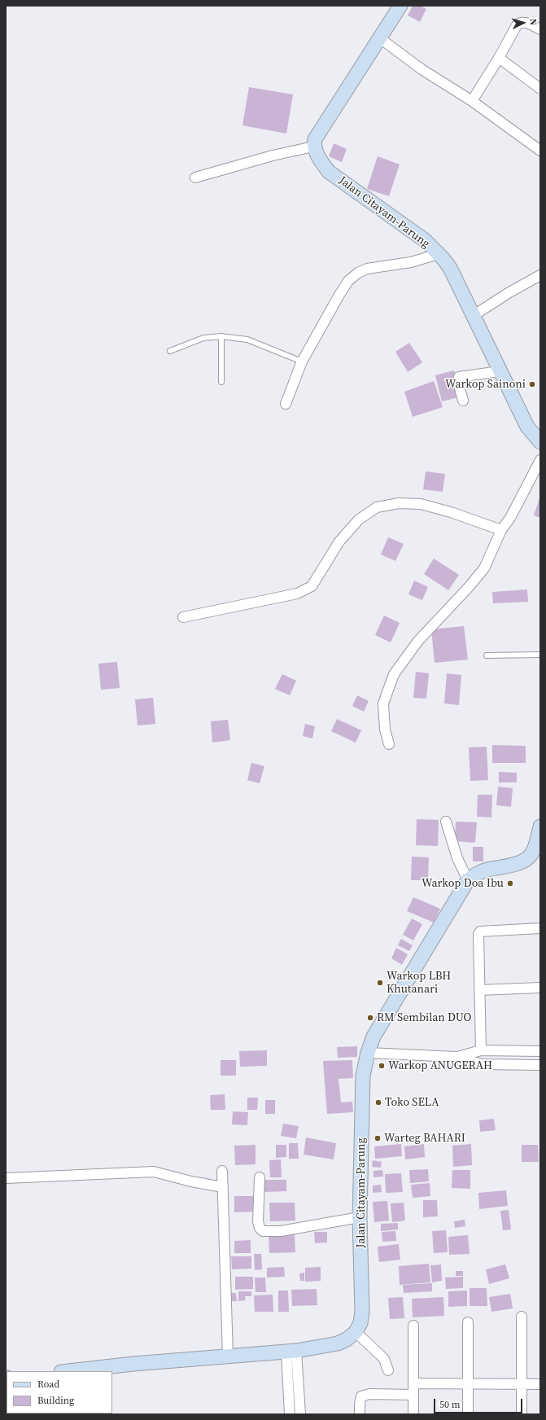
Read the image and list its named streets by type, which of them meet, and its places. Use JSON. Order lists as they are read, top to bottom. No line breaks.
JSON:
{"streets":{"street":["Jalan Citayam-Parung"]},"places":["Warkop Sainoni","Warkop Doa Ibu","Warkop LBH Khutanari","RM Sembilan DUO","Warkop ANUGERAH","Toko SELA","Warteg BAHARI"],"legend":["Road","Building"],"scale_bar":"50 m","north":"right"}
